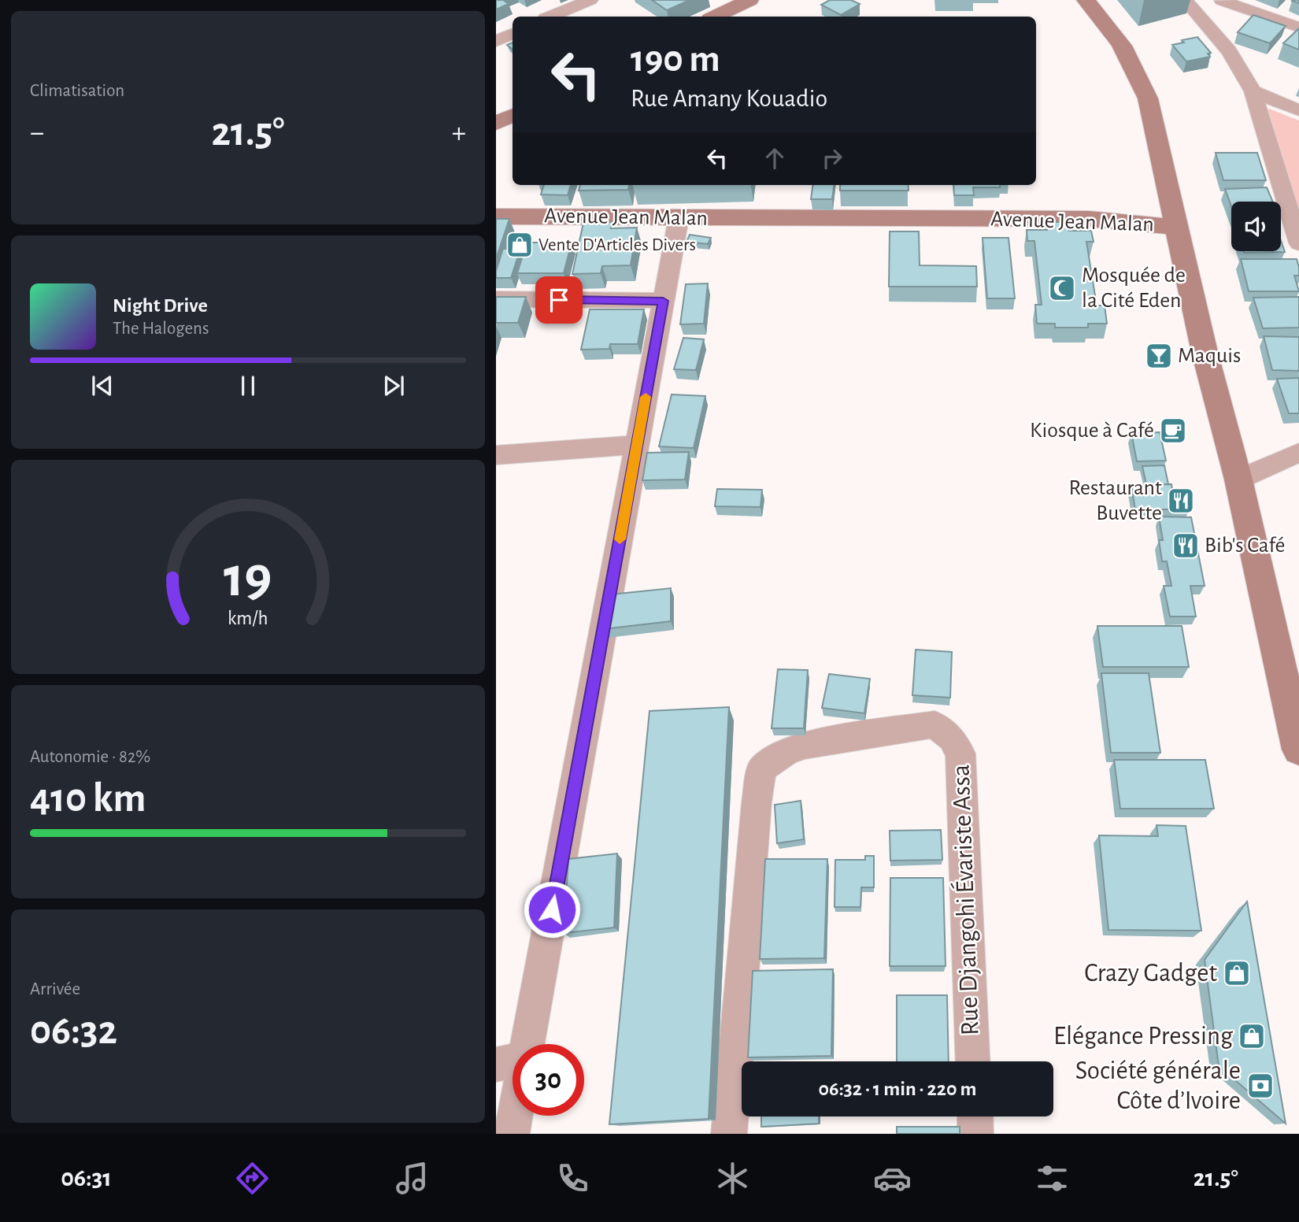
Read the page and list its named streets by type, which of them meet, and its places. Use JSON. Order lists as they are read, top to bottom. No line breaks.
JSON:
{"streets":{"main road":["Avenue Jean Malan"],"street":["Rue Djangohi Évariste Assa"]},"places":{"shop":["Vente D'Articles Divers","Crazy Gadget","Elégance Pressing"],"mosque":["Mosquée de la Cité Eden"],"bar":["Maquis"],"cafe":["Kiosque à Café"],"restaurant":["Restaurant Buvette","Bib's Café"],"bank":["Société générale Côte d’Ivoire"]},"page":{"tile":["Climatisation",["Autonomie · 82%","410 km"],["Arrivée","06:32"]],"turn":["190 m","Rue Amany Kouadio"],"heat":["−","21.5°","+"],"song":["Night Drive","The Halogens"],"limit":"30","trip":"06:32 · 1 min · 220 m","tabs":["06:31","21.5°"],"gauge":["19","km/h"]}}
